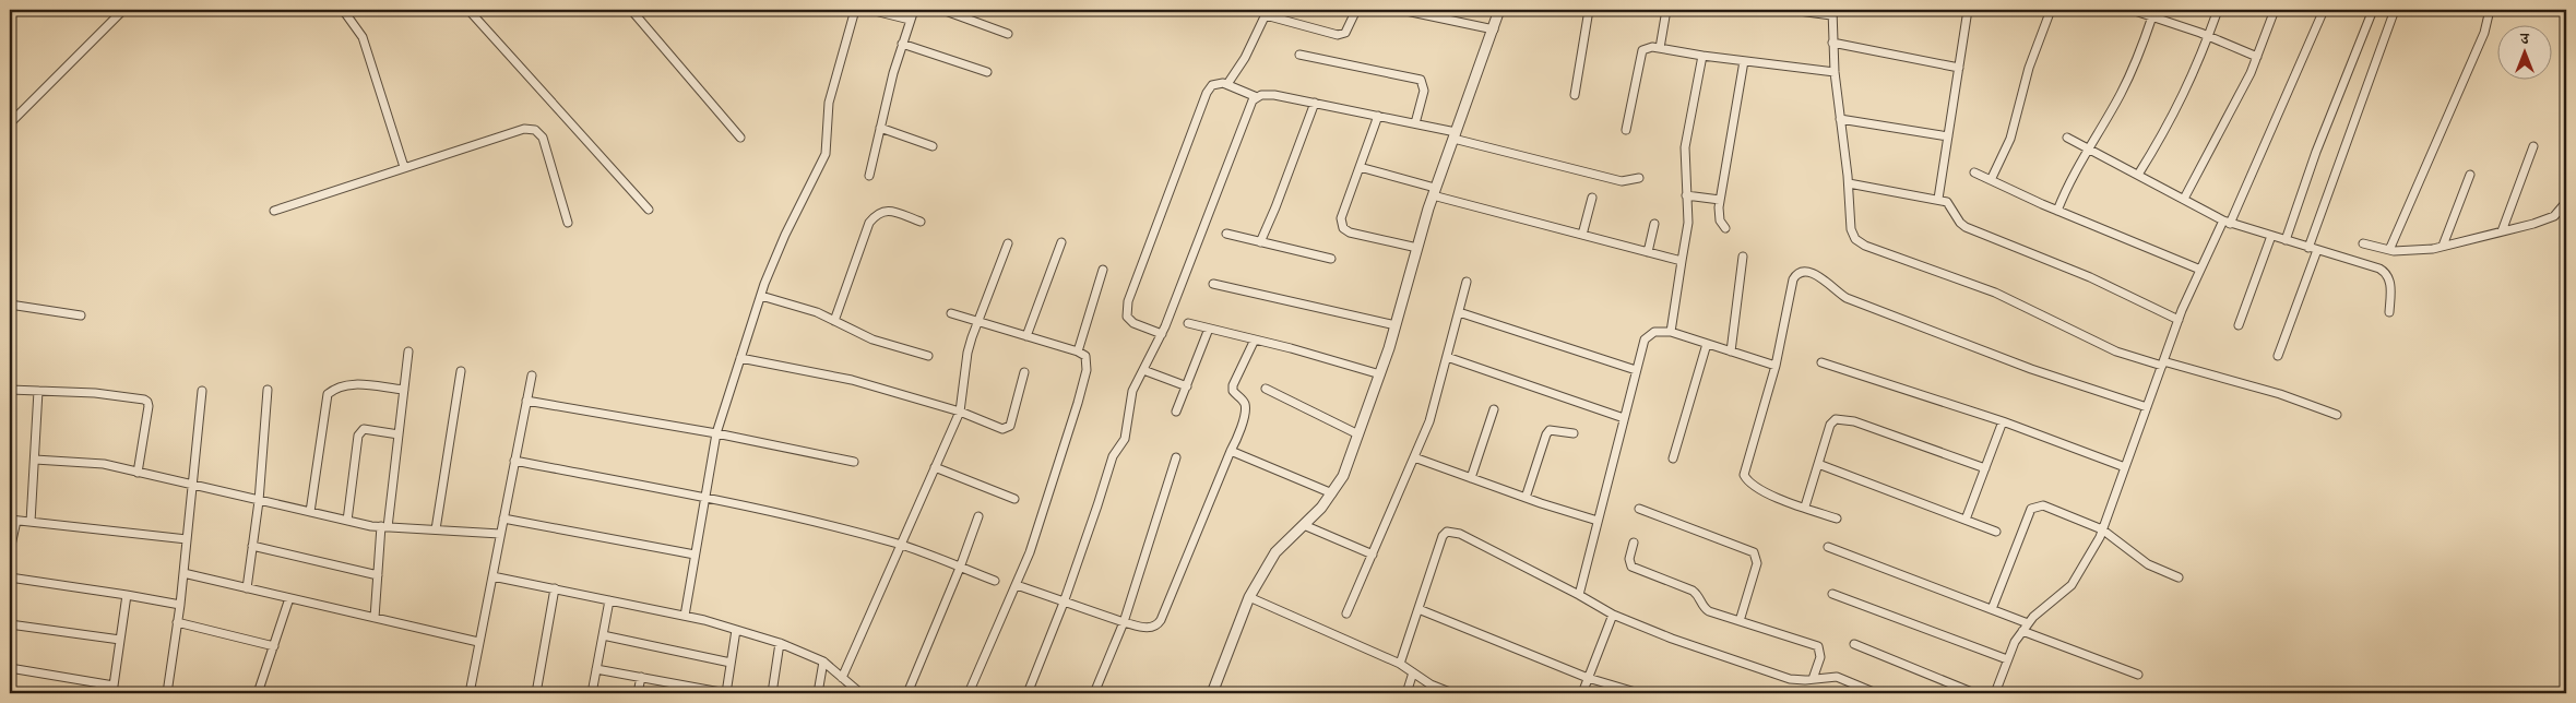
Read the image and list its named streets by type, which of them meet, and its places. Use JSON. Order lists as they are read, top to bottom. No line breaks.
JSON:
{"north":"top"}
